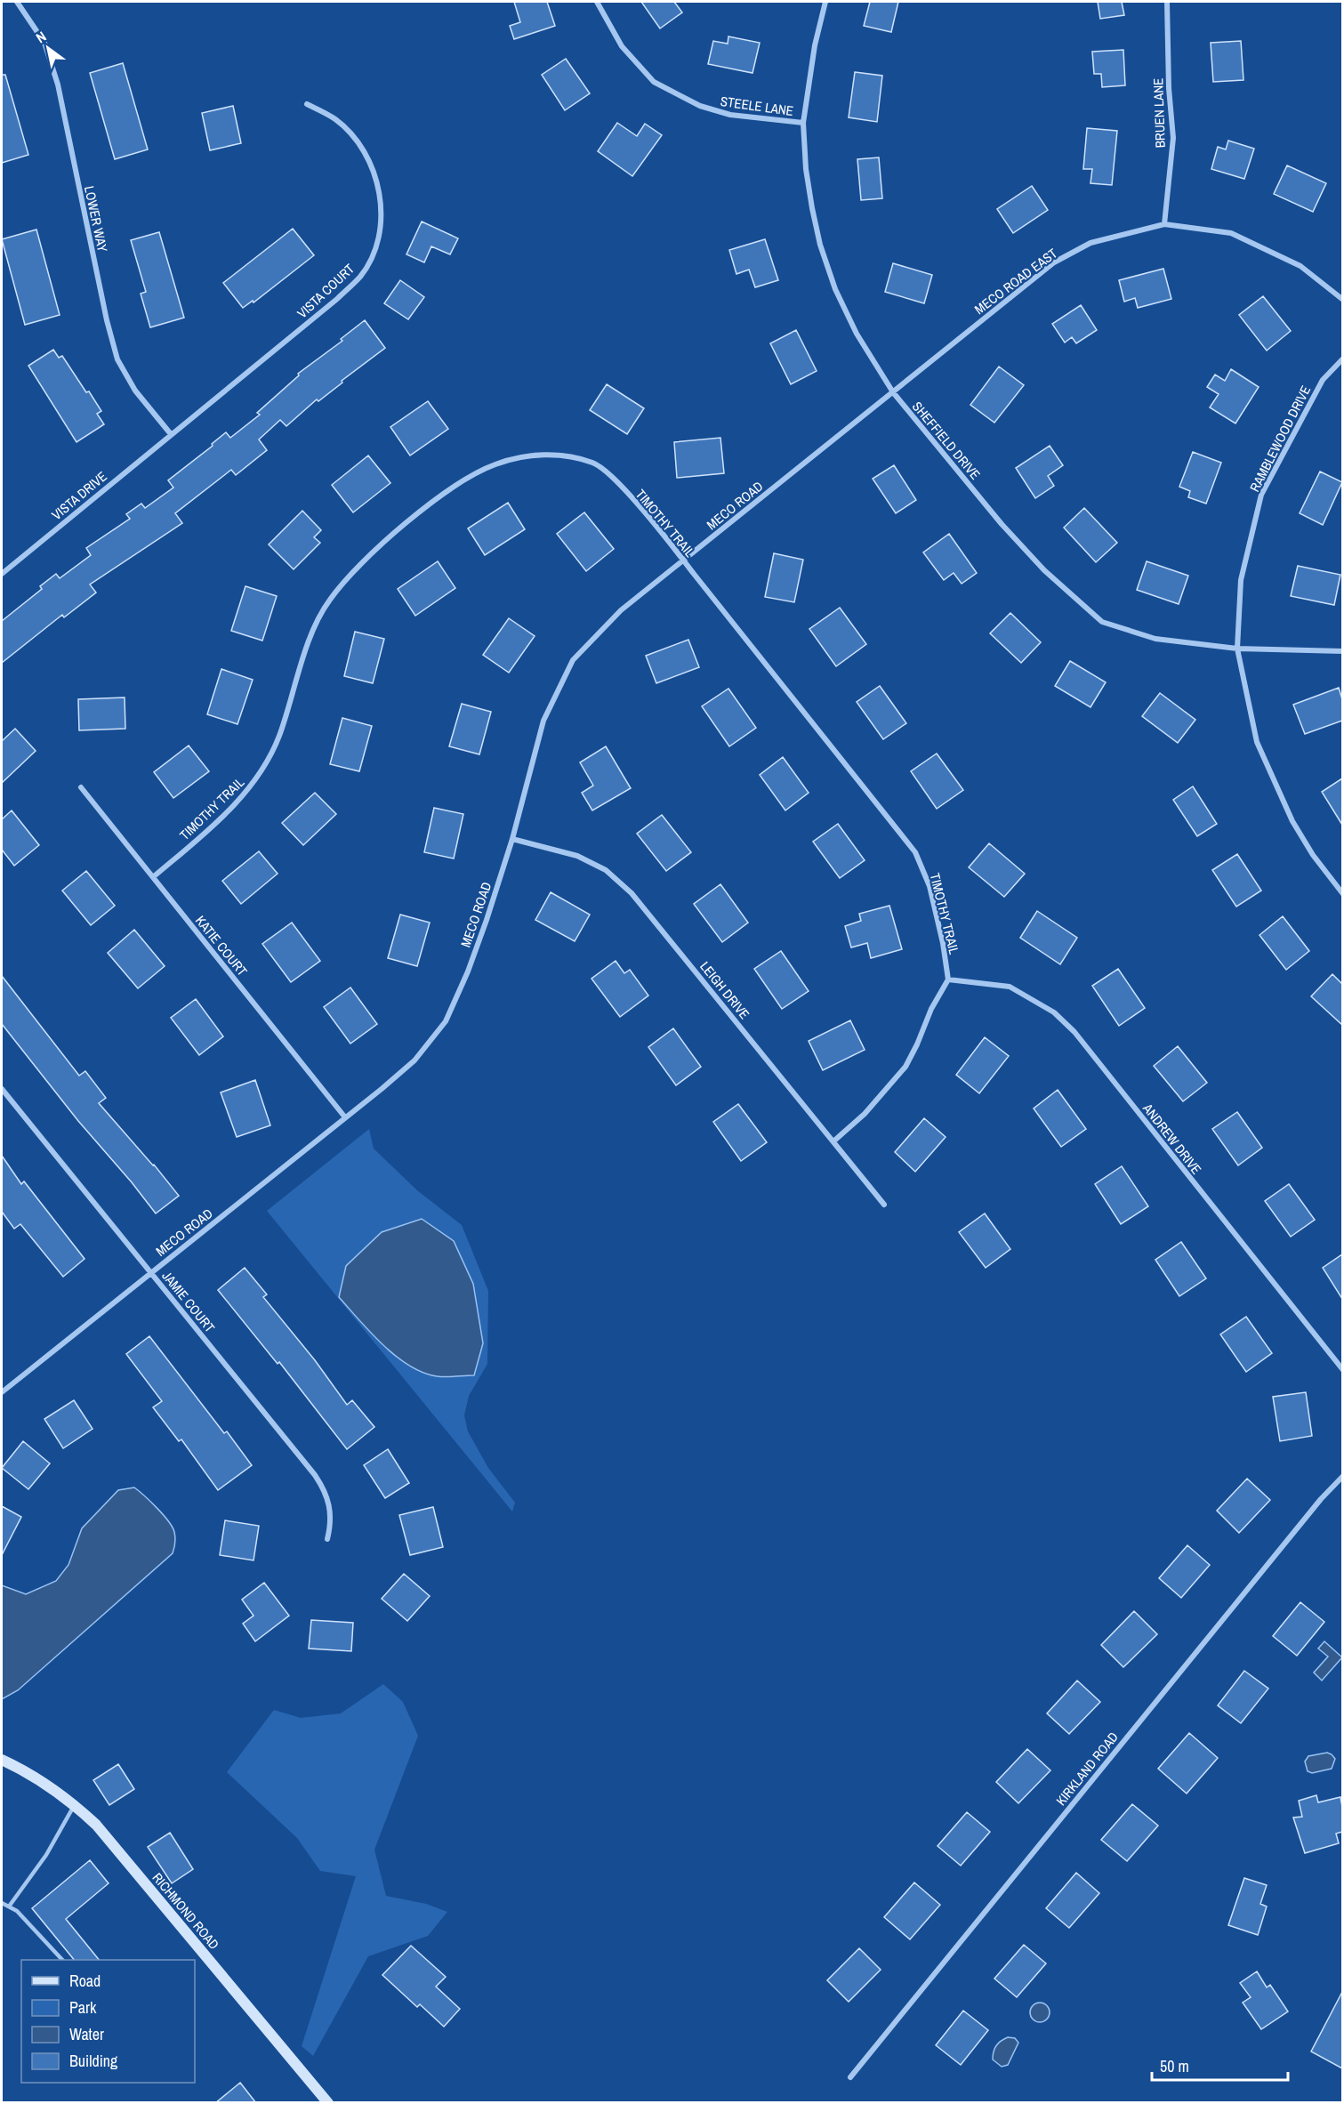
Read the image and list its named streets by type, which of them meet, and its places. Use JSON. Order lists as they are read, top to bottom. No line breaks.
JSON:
{"streets":{"street":["STEELE LANE","BRUEN LANE","LOWER WAY","MECO ROAD EAST","VISTA COURT","RAMBLEWOOD DRIVE","SHEFFIELD DRIVE","VISTA DRIVE","MECO ROAD","TIMOTHY TRAIL","KATIE COURT","LEIGH DRIVE","ANDREW DRIVE","JAMIE COURT","KIRKLAND ROAD","RICHMOND ROAD"]},"crossings":[["STEELE LANE","SHEFFIELD DRIVE"],["BRUEN LANE","MECO ROAD EAST"],["LOWER WAY","VISTA COURT"],["LOWER WAY","VISTA DRIVE"],["MECO ROAD EAST","SHEFFIELD DRIVE"],["MECO ROAD EAST","MECO ROAD"],["VISTA COURT","VISTA DRIVE"],["RAMBLEWOOD DRIVE","SHEFFIELD DRIVE"],["SHEFFIELD DRIVE","MECO ROAD"],["MECO ROAD","TIMOTHY TRAIL"],["MECO ROAD","KATIE COURT"],["MECO ROAD","LEIGH DRIVE"],["MECO ROAD","JAMIE COURT"],["TIMOTHY TRAIL","KATIE COURT"],["TIMOTHY TRAIL","ANDREW DRIVE"]],"legend":["Road","Park","Water","Building"],"scale_bar":"50 m","north":"top left"}
